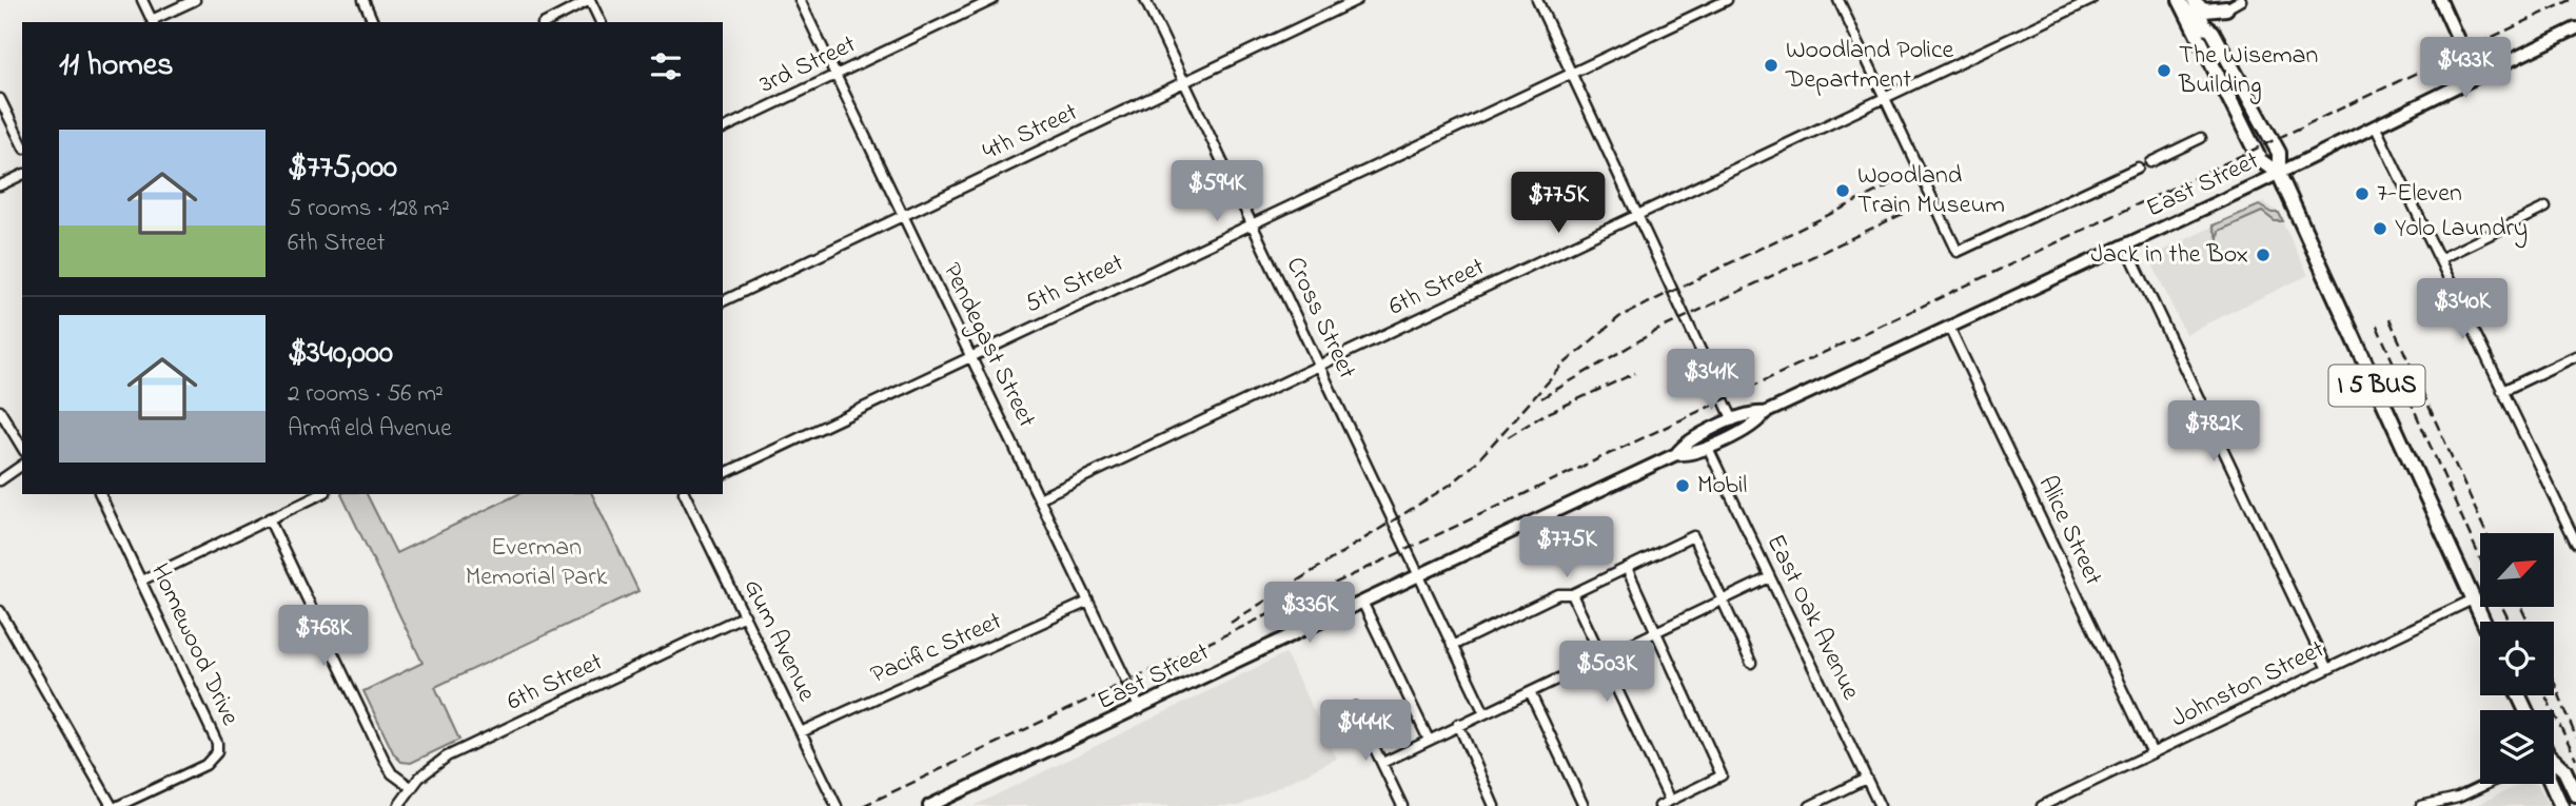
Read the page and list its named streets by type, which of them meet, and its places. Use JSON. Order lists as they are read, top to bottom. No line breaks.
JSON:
{"streets":{"main road":["East Street","I 5 BUS"],"street":["3rd Street","4th Street","5th Street","6th Street","Cross Street","Pendegast Street","Alice Street","East Oak Avenue","Gum Avenue","Homewood Drive","Pacific Street","Johnston Street"]},"crossings":[["3rd Street","Pendegast Street"],["4th Street","Cross Street"],["4th Street","Pendegast Street"],["East Street","Cross Street"],["East Street","Pendegast Street"],["East Street","I 5 BUS"],["East Street","Alice Street"],["East Street","East Oak Avenue"],["5th Street","Cross Street"],["5th Street","Pendegast Street"],["6th Street","Cross Street"],["6th Street","Pendegast Street"],["6th Street","Gum Avenue"],["Pendegast Street","Pacific Street"],["I 5 BUS","Johnston Street"],["Alice Street","Johnston Street"],["Gum Avenue","Pacific Street"]],"parks":["Everman Memorial Park"],"places":["Woodland Police Department","The Wiseman Building","Woodland Train Museum","7-Eleven","Yolo Laundry","Jack in the Box","Mobil"],"north":"top right","page":{"heading":"11 homes","price":["$433K","$594K","$775K","$340K","$341K","$782K","$775K","$336K","$768K","$503K","$444K"],"list":[{"name":"$775,000","note":"5 rooms · 128 m² · 6th Street"},{"name":"$340,000","note":"2 rooms · 56 m² · Armfield Avenue"}]}}
